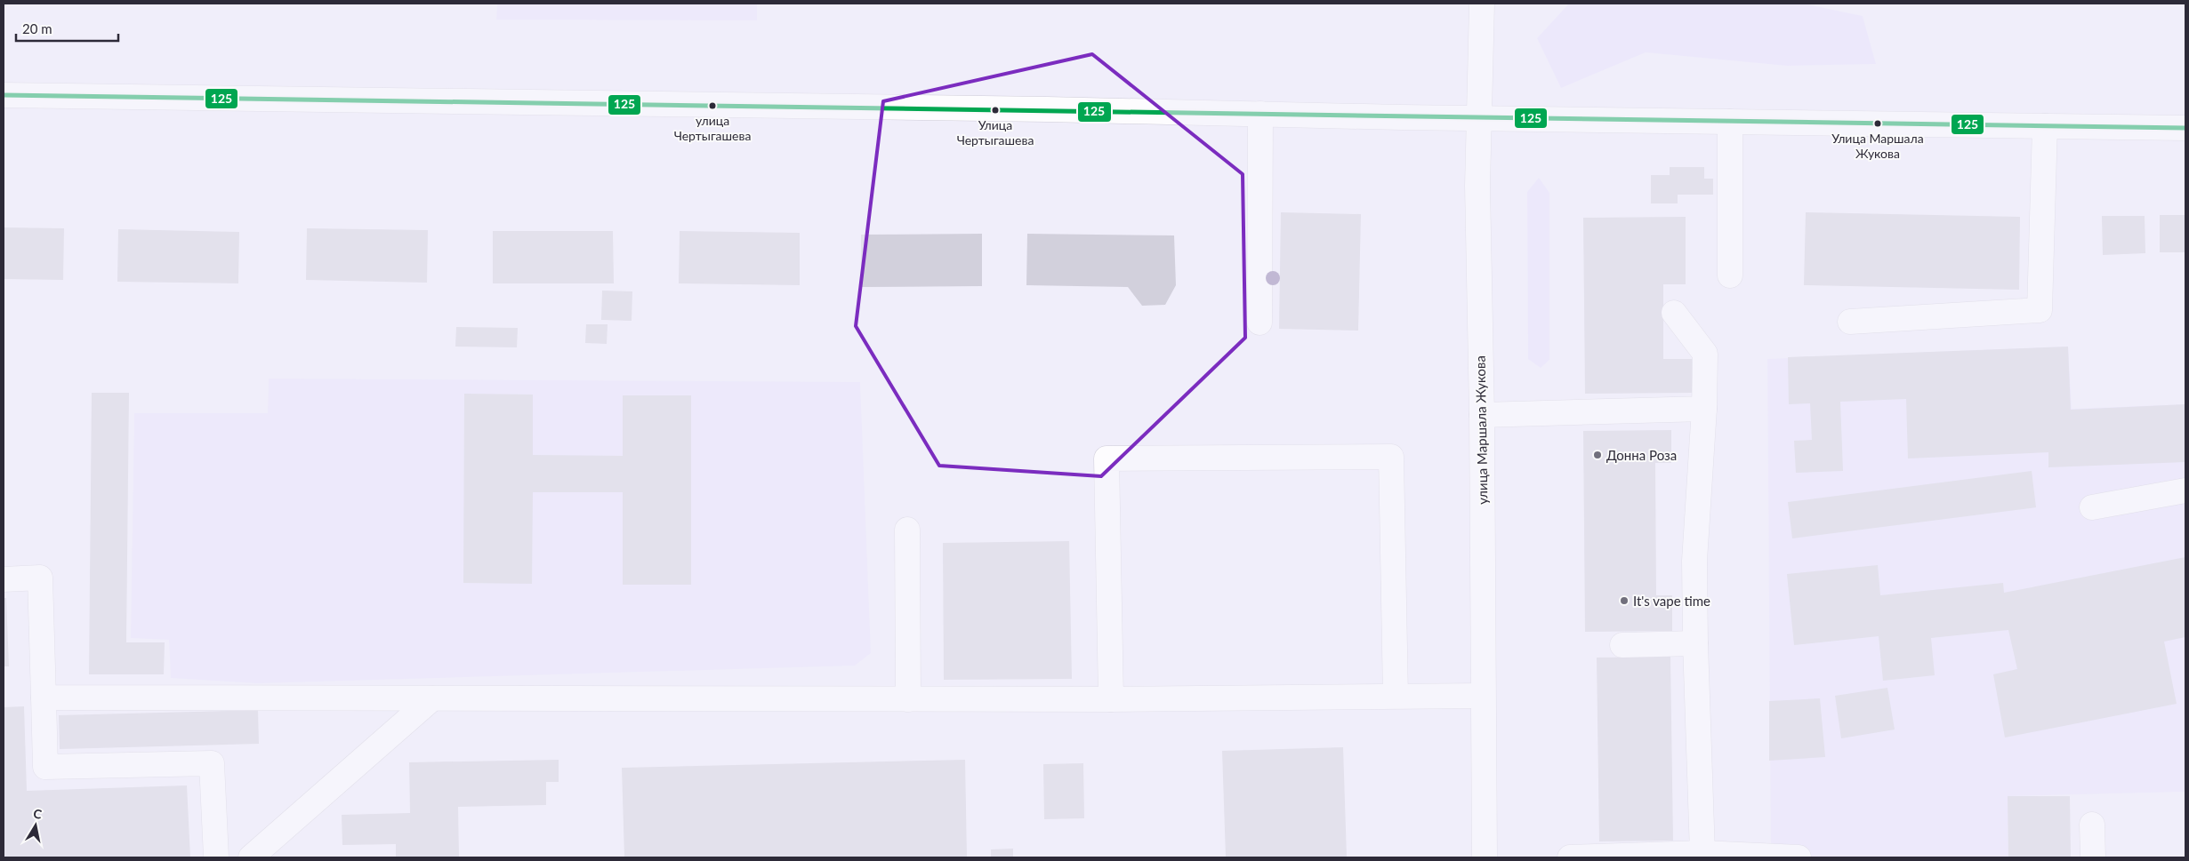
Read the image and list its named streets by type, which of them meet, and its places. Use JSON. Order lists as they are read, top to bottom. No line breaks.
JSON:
{"streets":{"street":["улица Маршала Жукова"]},"places":["улица Чертыгашева","Улица Чертыгашева","Улица Маршала Жукова","Донна Роза","It's vape time"],"lines":["transit line 125"],"scale_bar":"20 m","north":"top"}
